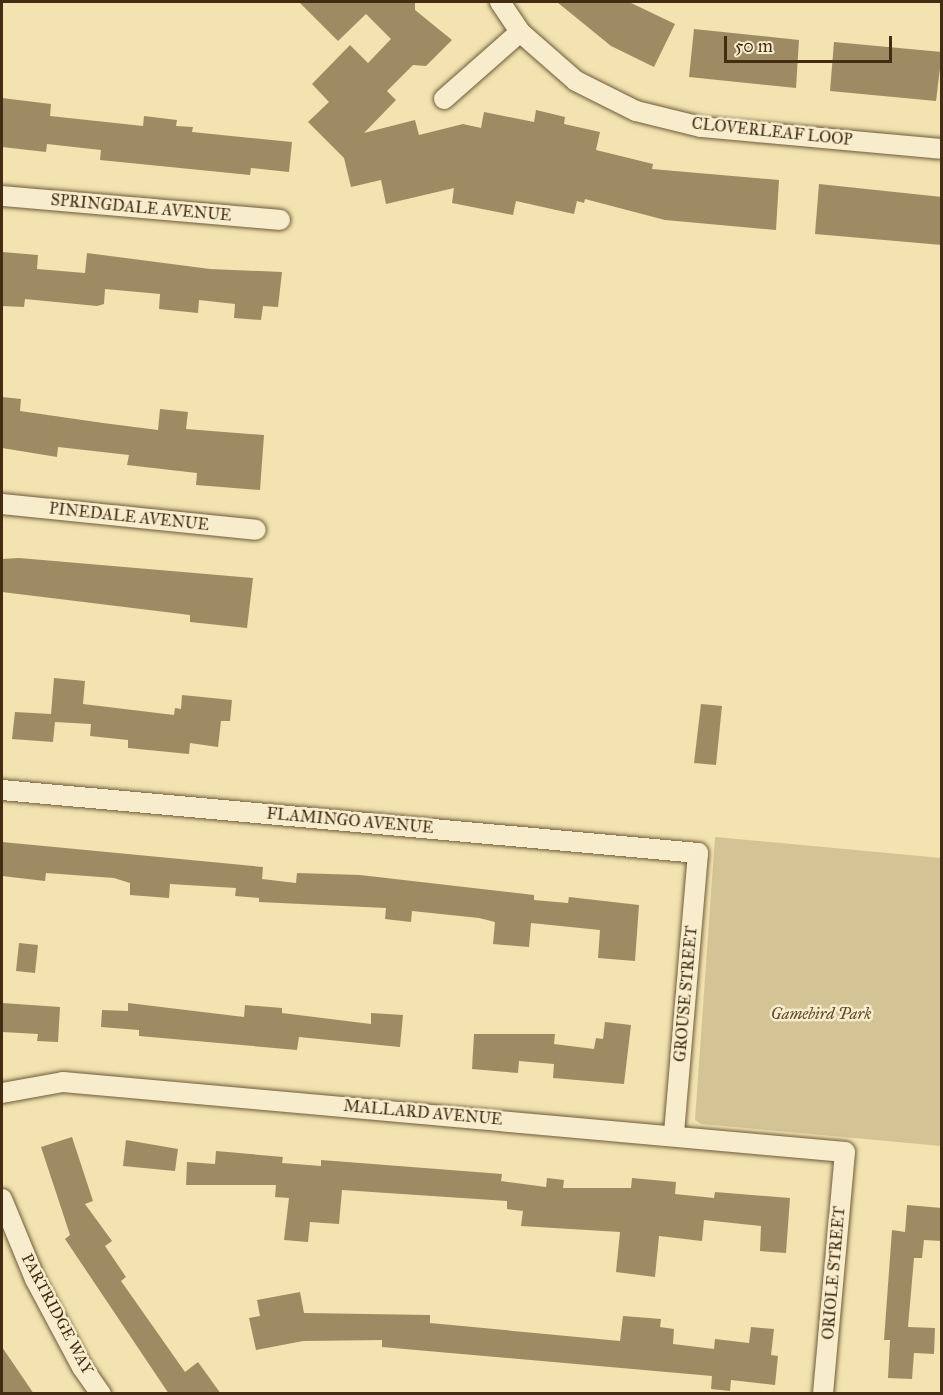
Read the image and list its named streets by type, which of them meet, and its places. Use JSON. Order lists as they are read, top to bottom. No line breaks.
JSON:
{"streets":{"street":["CLOVERLEAF LOOP","SPRINGDALE AVENUE","PINEDALE AVENUE","FLAMINGO AVENUE","GROUSE STREET","MALLARD AVENUE","ORIOLE STREET","PARTRIDGE WAY"]},"crossings":[["FLAMINGO AVENUE","GROUSE STREET"],["GROUSE STREET","MALLARD AVENUE"],["MALLARD AVENUE","ORIOLE STREET"]],"parks":["Gamebird Park"],"scale_bar":"50 m"}
